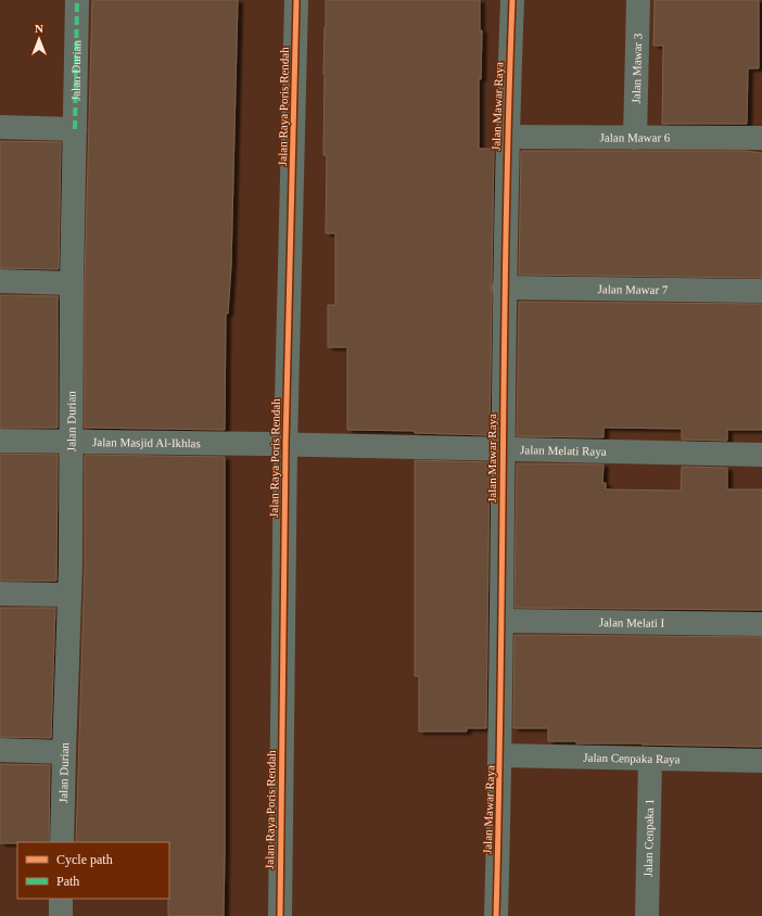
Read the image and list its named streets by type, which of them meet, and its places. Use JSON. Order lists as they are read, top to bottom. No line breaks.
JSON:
{"streets":{"street":["Jalan Mawar 3","Jalan Durian","Jalan Raya Poris Rendah","Jalan Mawar Raya","Jalan Mawar 6","Jalan Mawar 7","Jalan Masjid Al-Ikhlas","Jalan Melati Raya","Jalan Melati I","Jalan Cenpaka Raya","Jalan Cenpaka 1"]},"crossings":[["Jalan Mawar 3","Jalan Mawar 6"],["Jalan Durian","Jalan Masjid Al-Ikhlas"],["Jalan Raya Poris Rendah","Jalan Masjid Al-Ikhlas"],["Jalan Raya Poris Rendah","Jalan Melati Raya"],["Jalan Mawar Raya","Jalan Mawar 6"],["Jalan Mawar Raya","Jalan Mawar 7"],["Jalan Mawar Raya","Jalan Melati Raya"],["Jalan Mawar Raya","Jalan Melati I"],["Jalan Mawar Raya","Jalan Cenpaka Raya"],["Jalan Masjid Al-Ikhlas","Jalan Melati Raya"],["Jalan Cenpaka Raya","Jalan Cenpaka 1"]],"legend":["Cycle path","Path"],"north":"top"}
